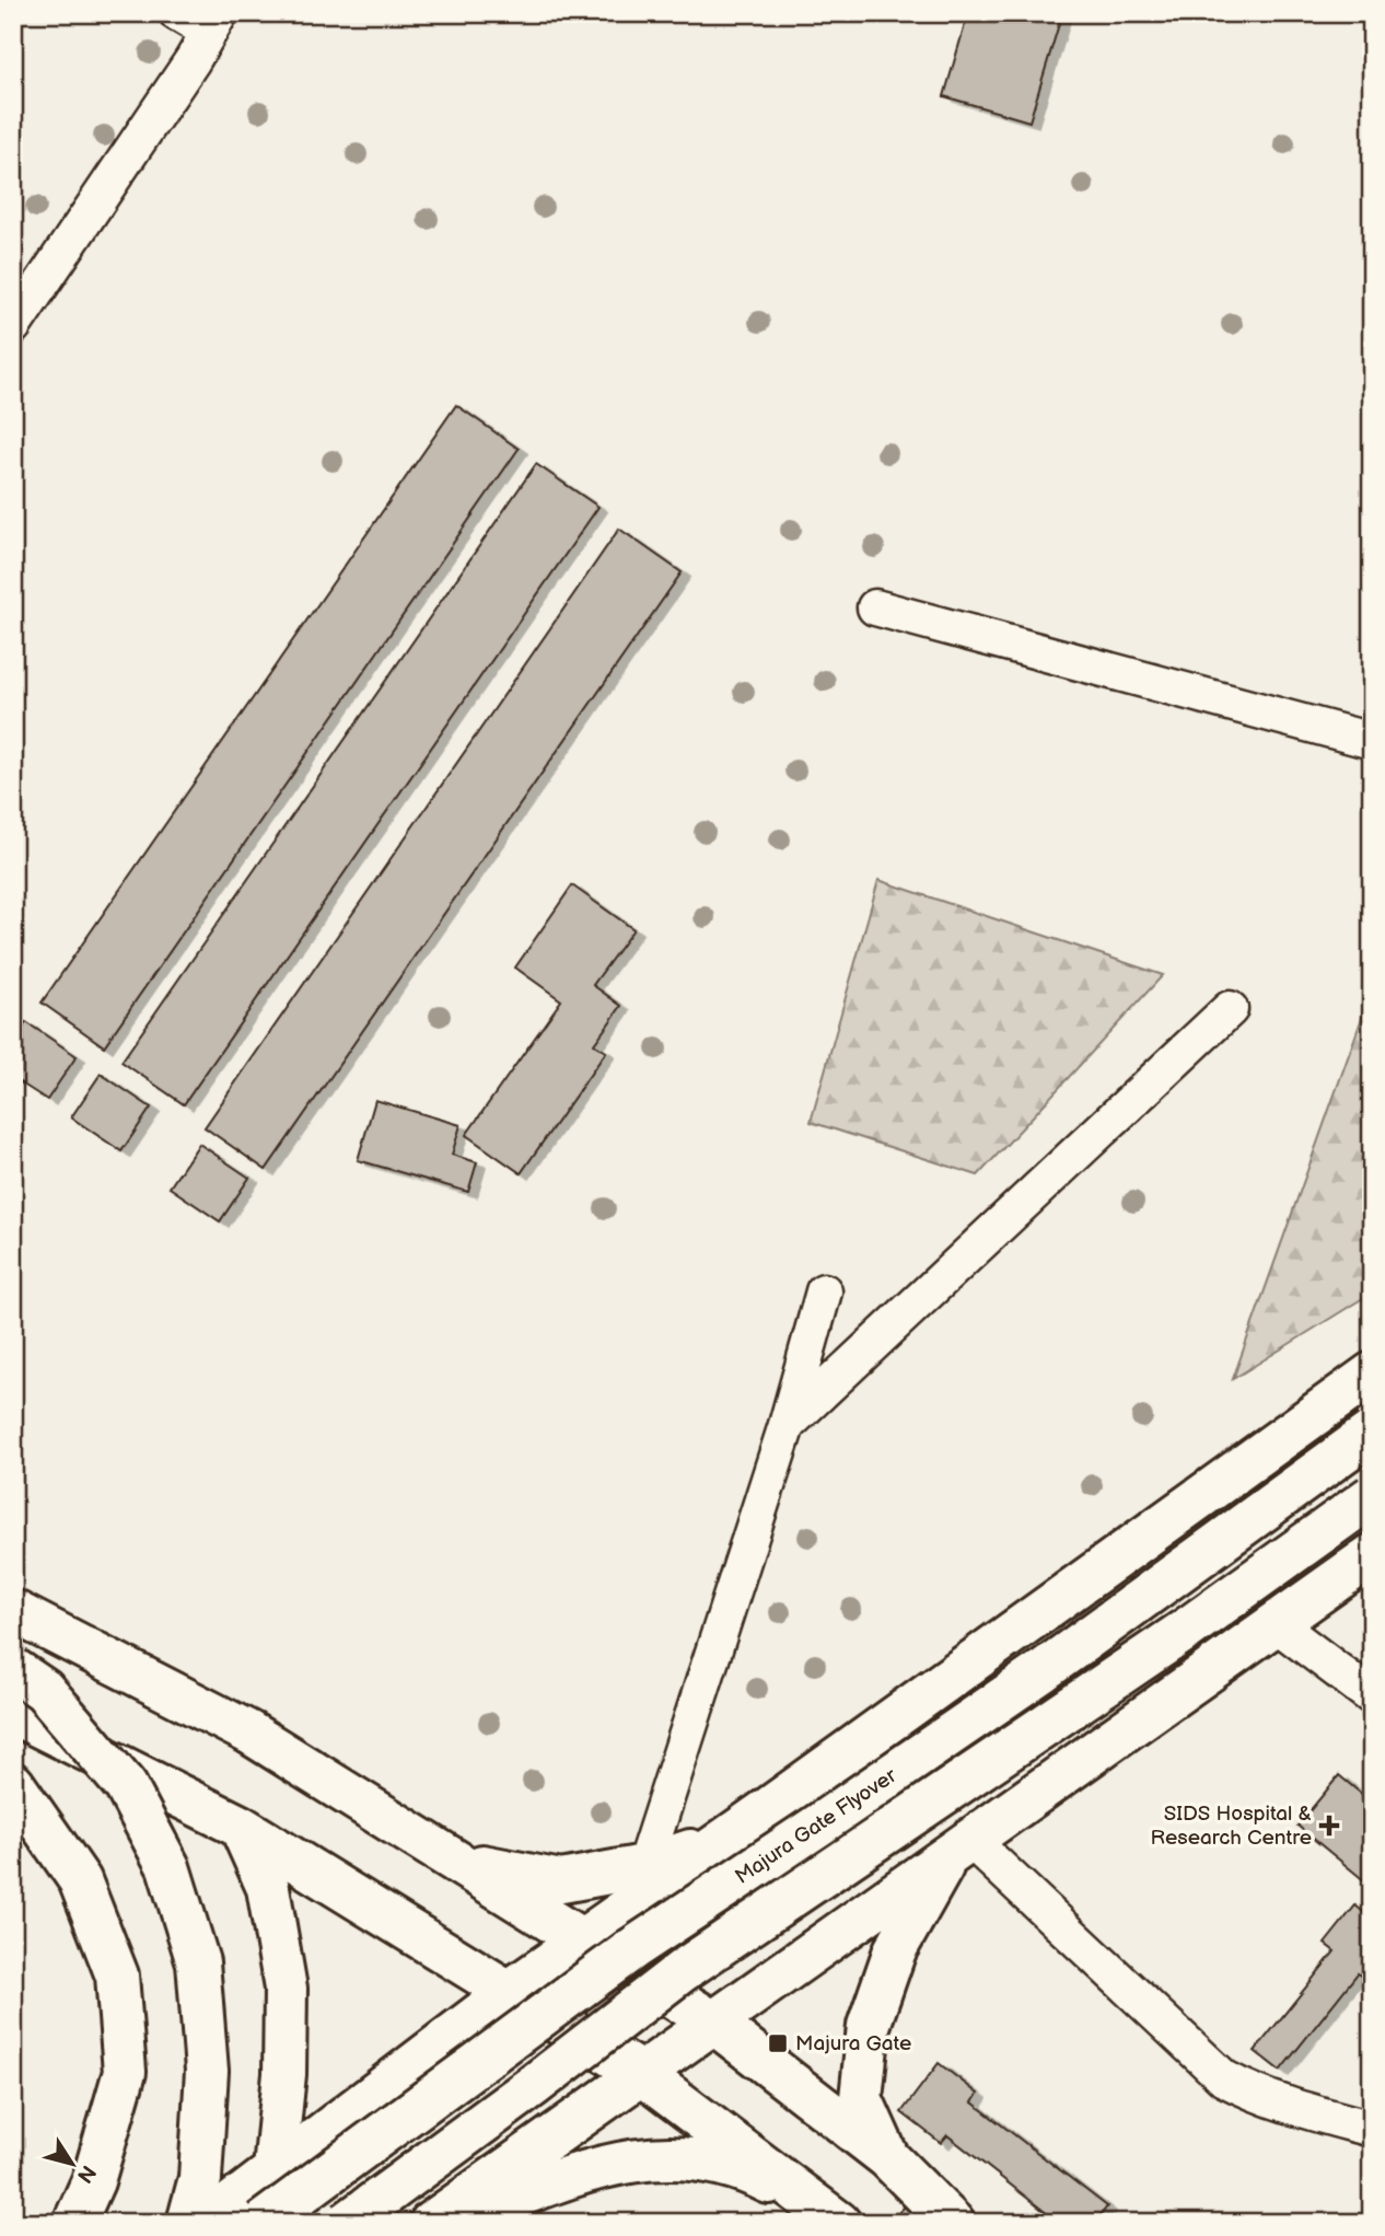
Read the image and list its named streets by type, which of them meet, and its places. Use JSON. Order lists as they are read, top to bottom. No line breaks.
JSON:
{"streets":{"main road":["Majura Gate Flyover"]},"places":{"health":["SIDS Hospital & Research Centre"],"transit":["Majura Gate"]},"north":"bottom right"}
